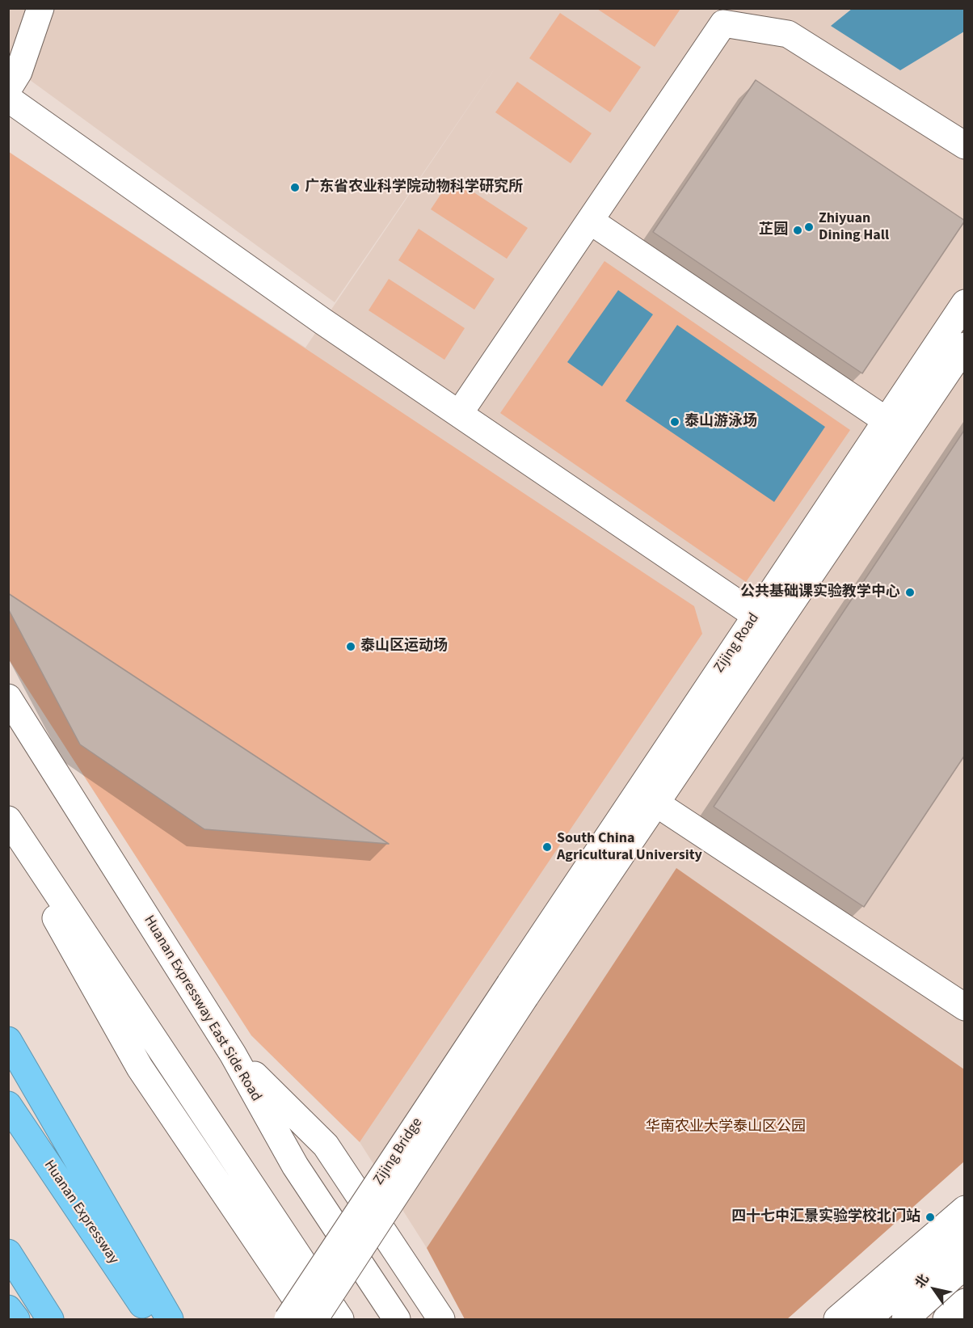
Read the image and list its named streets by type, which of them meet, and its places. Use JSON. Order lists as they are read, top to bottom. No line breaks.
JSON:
{"streets":{"highway":["Huanan Expressway"],"street":["Zijing Road","Huanan Expressway East Side Road","Zijing Bridge"]},"crossings":[["Zijing Road","Zijing Bridge"]],"parks":["华南农业大学泰山区公园"],"places":["广东省农业科学院动物科学研究所","Zhiyuan Dining Hall","芷园","泰山游泳场","公共基础课实验教学中心","泰山区运动场","South China Agricultural University","四十七中汇景实验学校北门站"],"north":"top left"}
